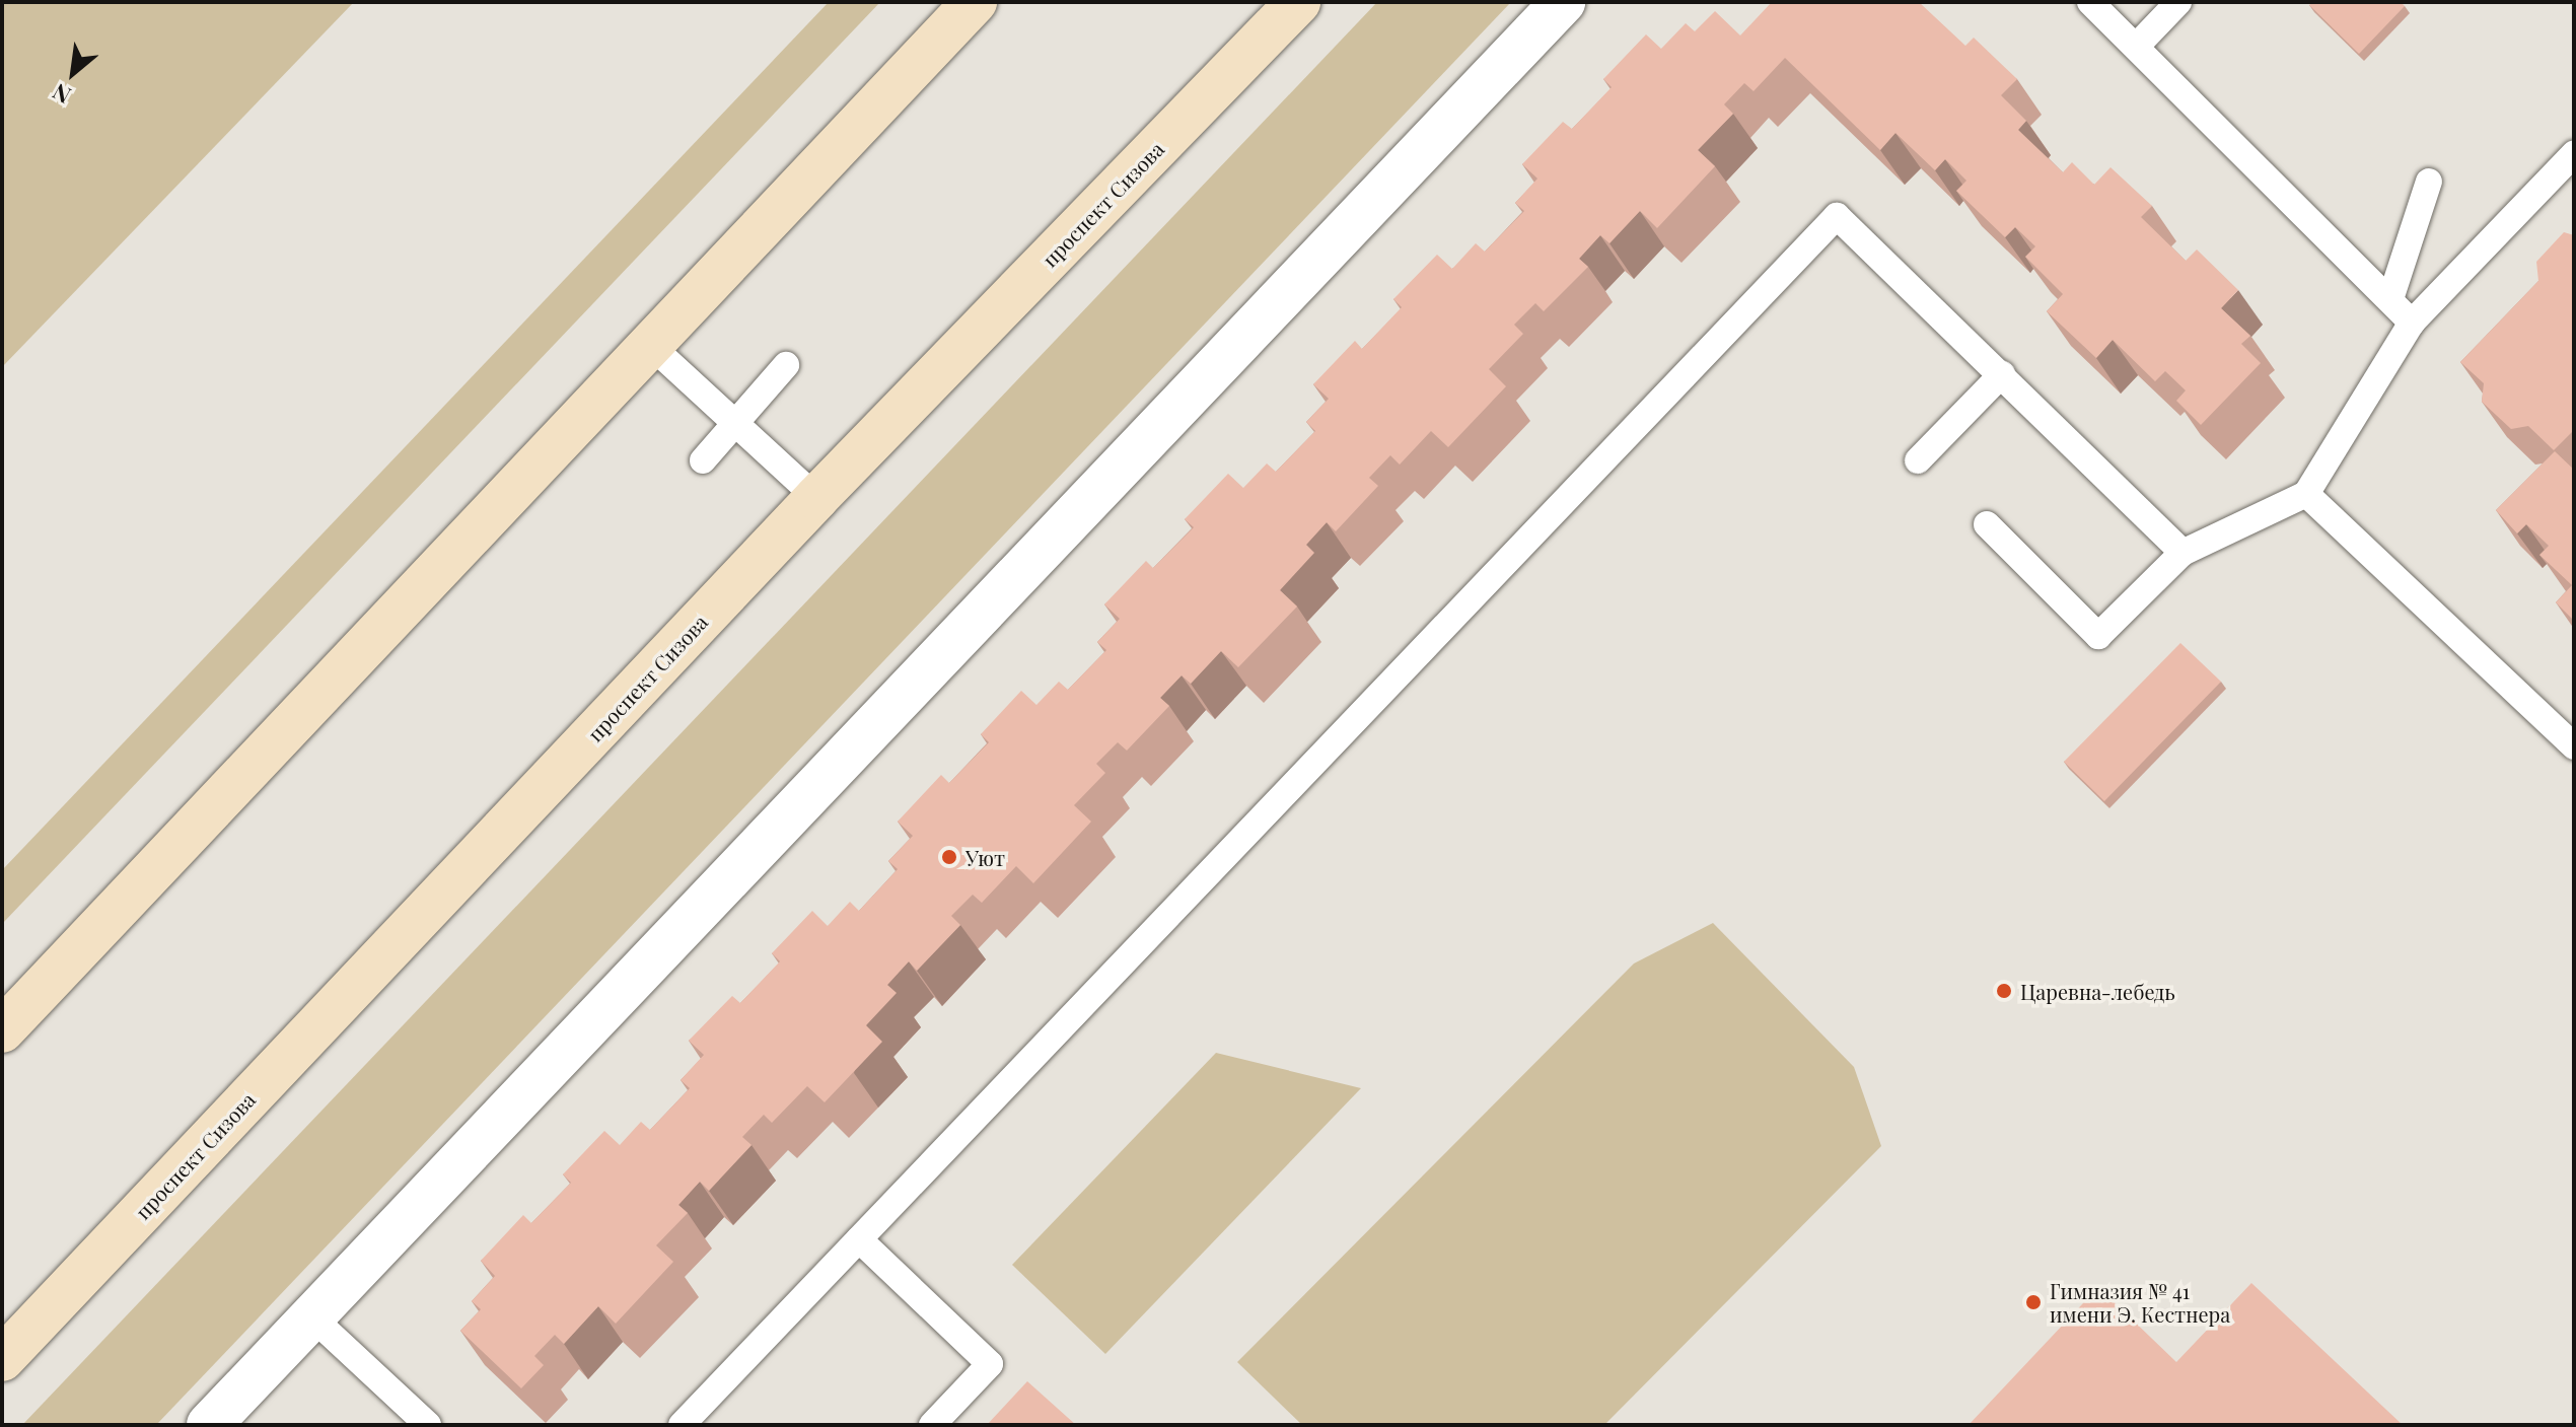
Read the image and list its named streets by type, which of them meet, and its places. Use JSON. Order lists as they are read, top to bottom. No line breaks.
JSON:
{"streets":{"main road":["проспект Сизова"]},"places":["Уют","Царевна-лебедь","Гимназия № 41 имени Э. Кестнера"],"north":"bottom left"}
